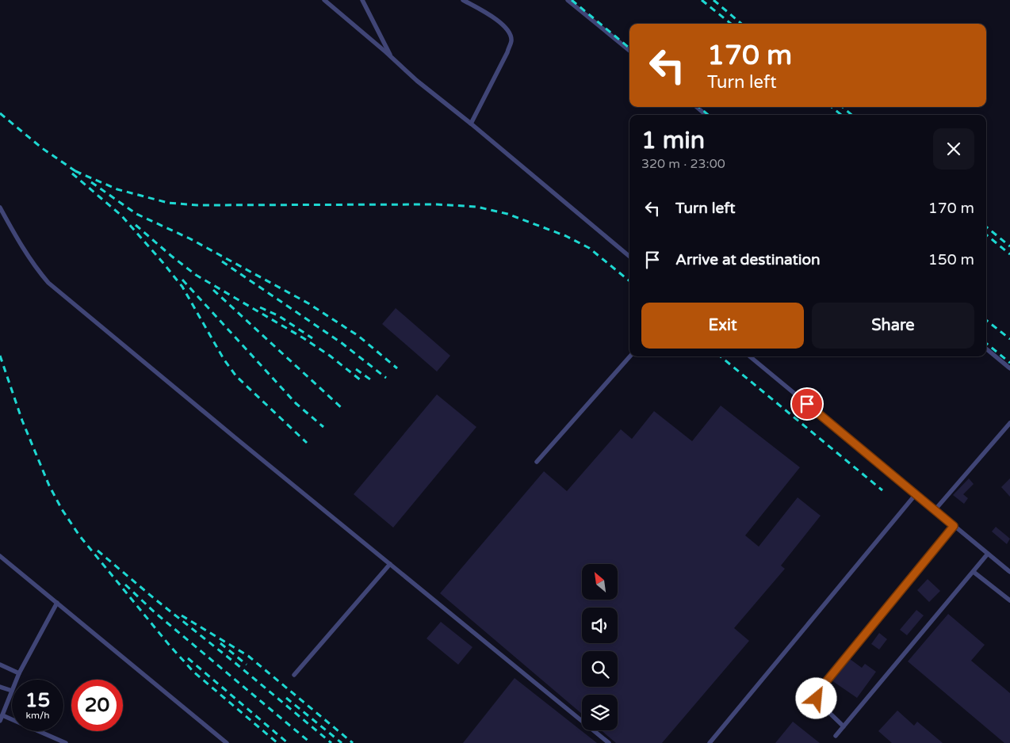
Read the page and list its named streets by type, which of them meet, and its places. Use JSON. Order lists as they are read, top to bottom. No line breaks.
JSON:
{"north":"top left","page":{"turn":["170 m","Turn left"],"heading":["1 min","320 m · 23:00"],"list":[{"name":"Turn left","value":"170 m"},{"name":"Arrive at destination","value":"150 m"}],"buttons":["Exit","Share"],"speed":"15 km/h","limit":"20"}}
